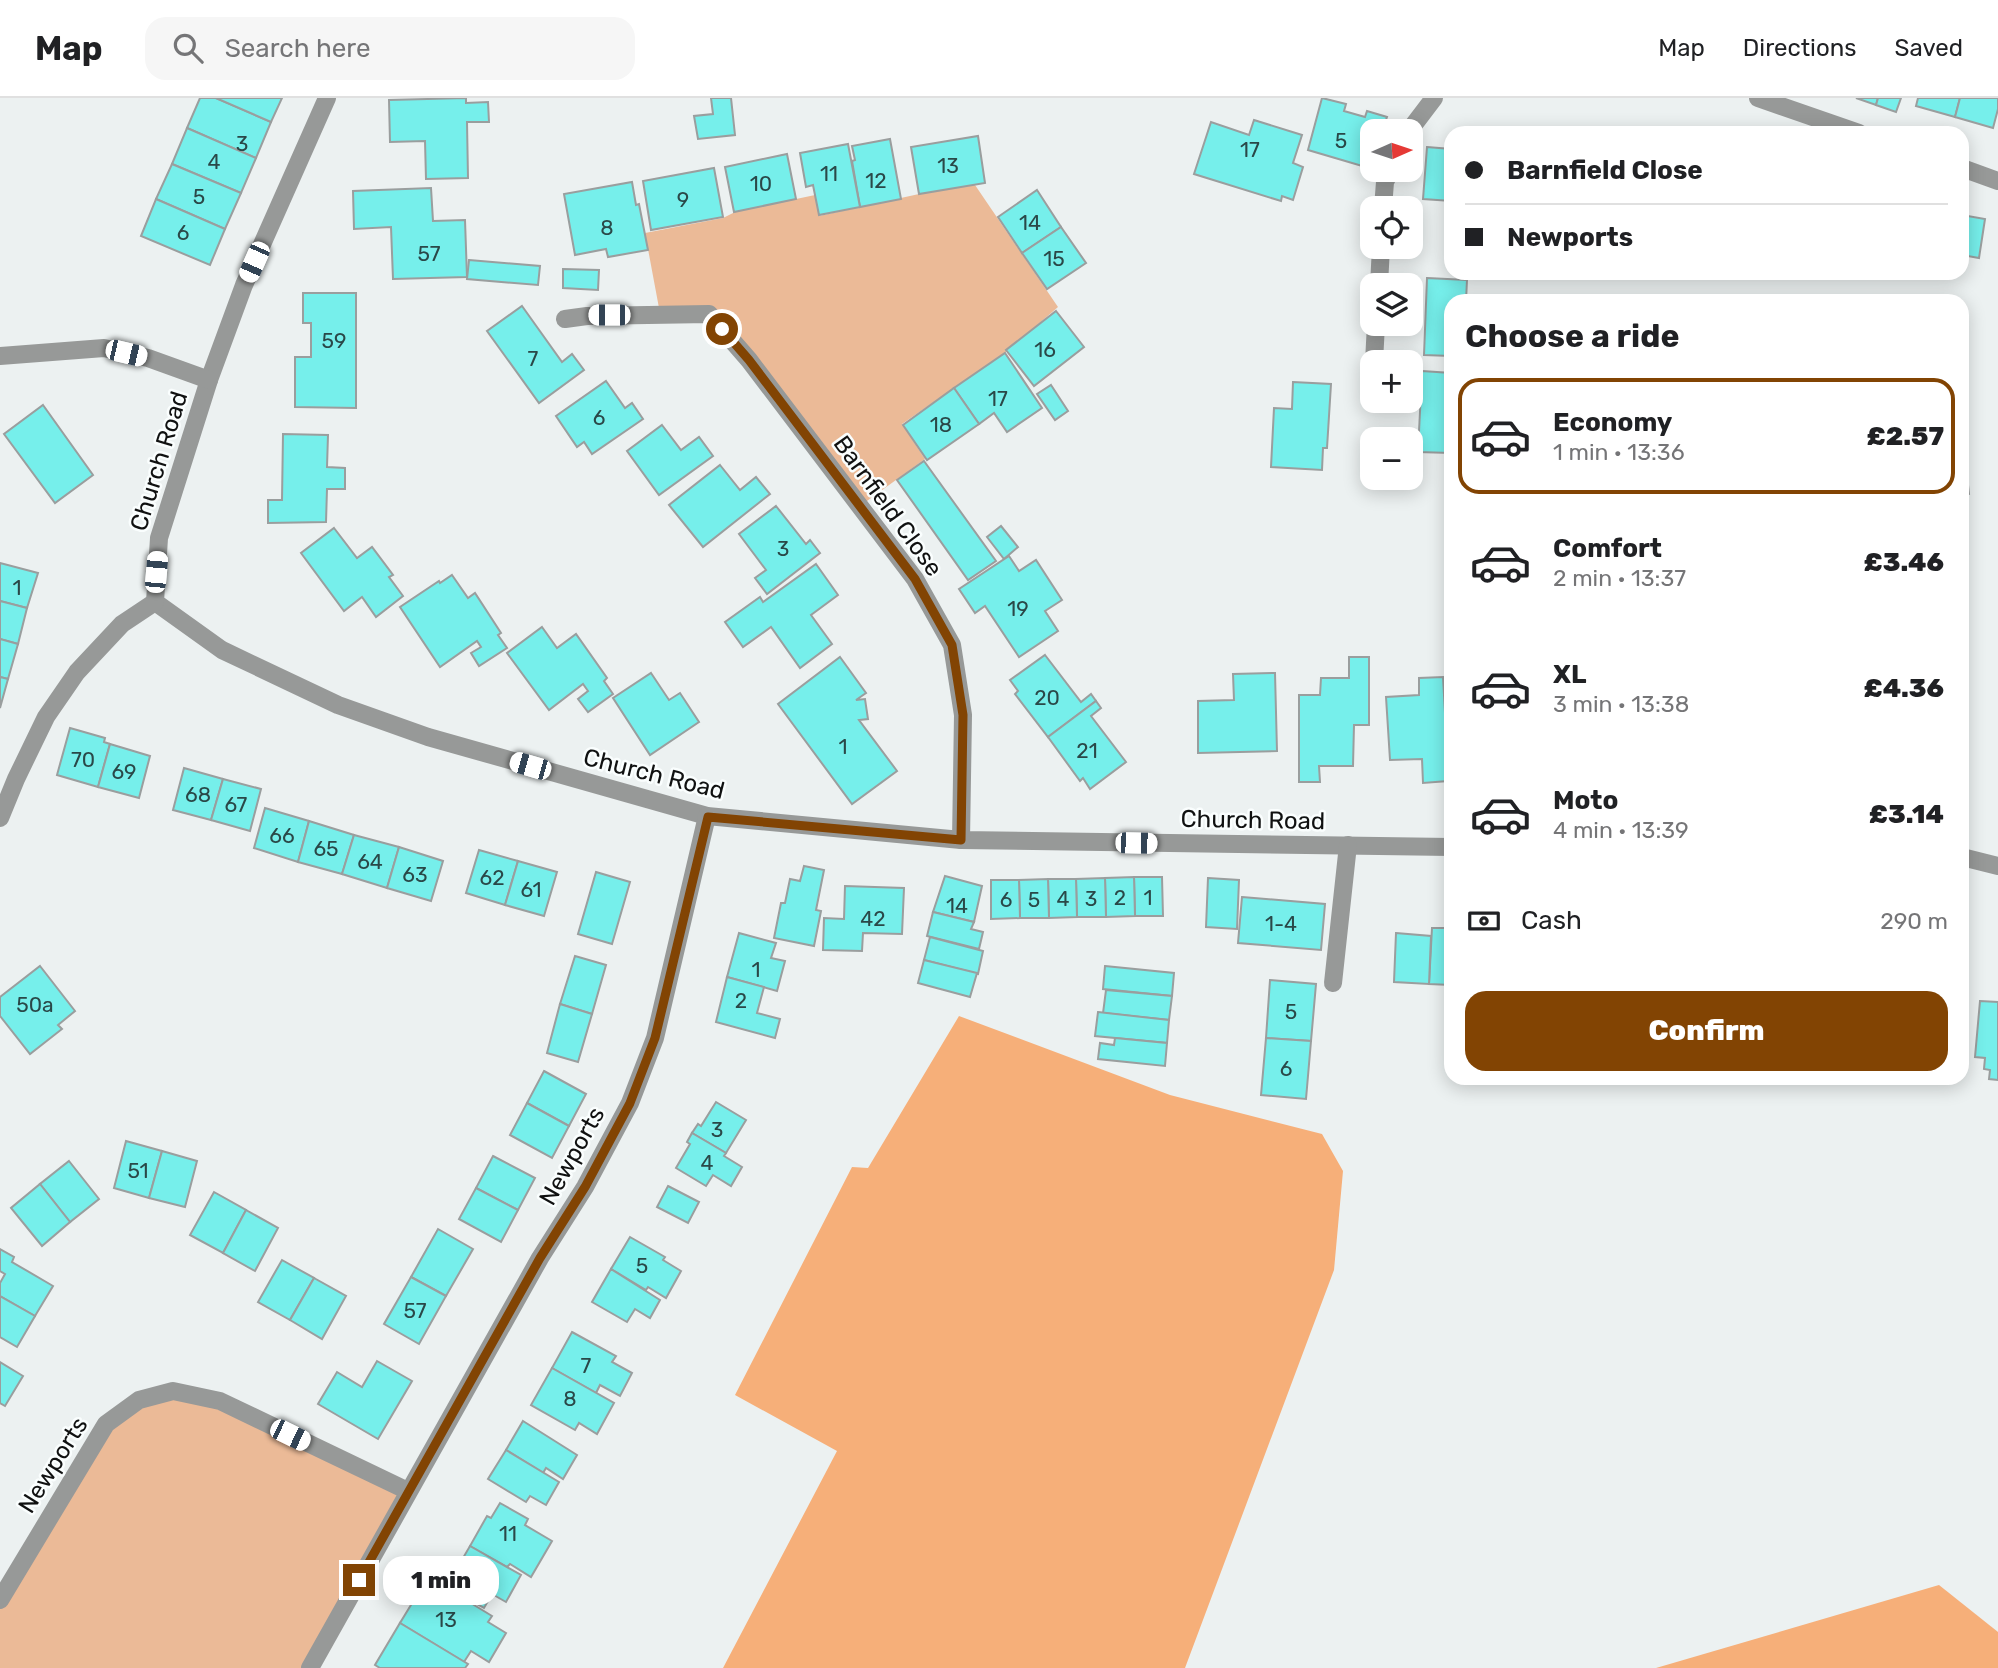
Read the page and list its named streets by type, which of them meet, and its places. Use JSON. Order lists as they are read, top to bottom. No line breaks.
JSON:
{"streets":{"street":["Church Road","Barnfield Close","Newports"]},"crossings":[["Church Road","Barnfield Close"],["Church Road","Newports"]],"house_numbers":["5","3","17","4","13","11","12","10","5","9","14","8","6","57","15","59","16","7","17","6","18","3","1","19","20","1","21","70","69","68","67","66","65","64","63","62","61","2","1","4","3","6","5","14","42","1-4","1","2","50a","5","6","3","4","51","5","57","7","8","11","13"],"north":"right","page":{"header":"Map","search":"Search here","nav":["Map","Directions","Saved"],"map_buttons":["+","−"],"banner":["Barnfield Close","Newports"],"heading":"Choose a ride","list":[{"name":"Economy","note":"1 min · 13:36","value":"£2.57"},{"name":"Comfort","note":"2 min · 13:37","value":"£3.46"},{"name":"XL","note":"3 min · 13:38","value":"£4.36"},{"name":"Moto","note":"4 min · 13:39","value":"£3.14"}],"pay":["Cash","290 m"],"buttons":"Confirm","bubble":"1 min"}}
